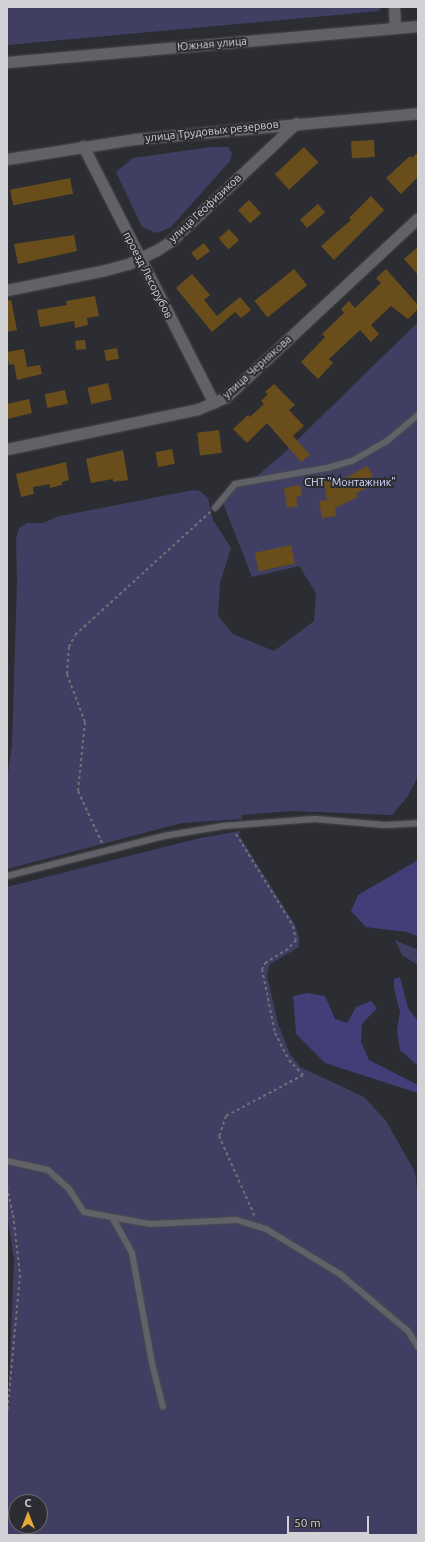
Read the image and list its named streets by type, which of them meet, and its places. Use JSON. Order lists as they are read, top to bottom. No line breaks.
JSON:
{"streets":{"street":["Южная улица","улица Трудовых резервов","улица Геофизиков","проезд Лесорубов","улица Чернякова"]},"crossings":[["улица Трудовых резервов","улица Геофизиков"],["улица Трудовых резервов","проезд Лесорубов"],["улица Геофизиков","проезд Лесорубов"],["проезд Лесорубов","улица Чернякова"]],"parks":["СНТ \"Монтажник\""],"scale_bar":"50 m","north":"top"}
